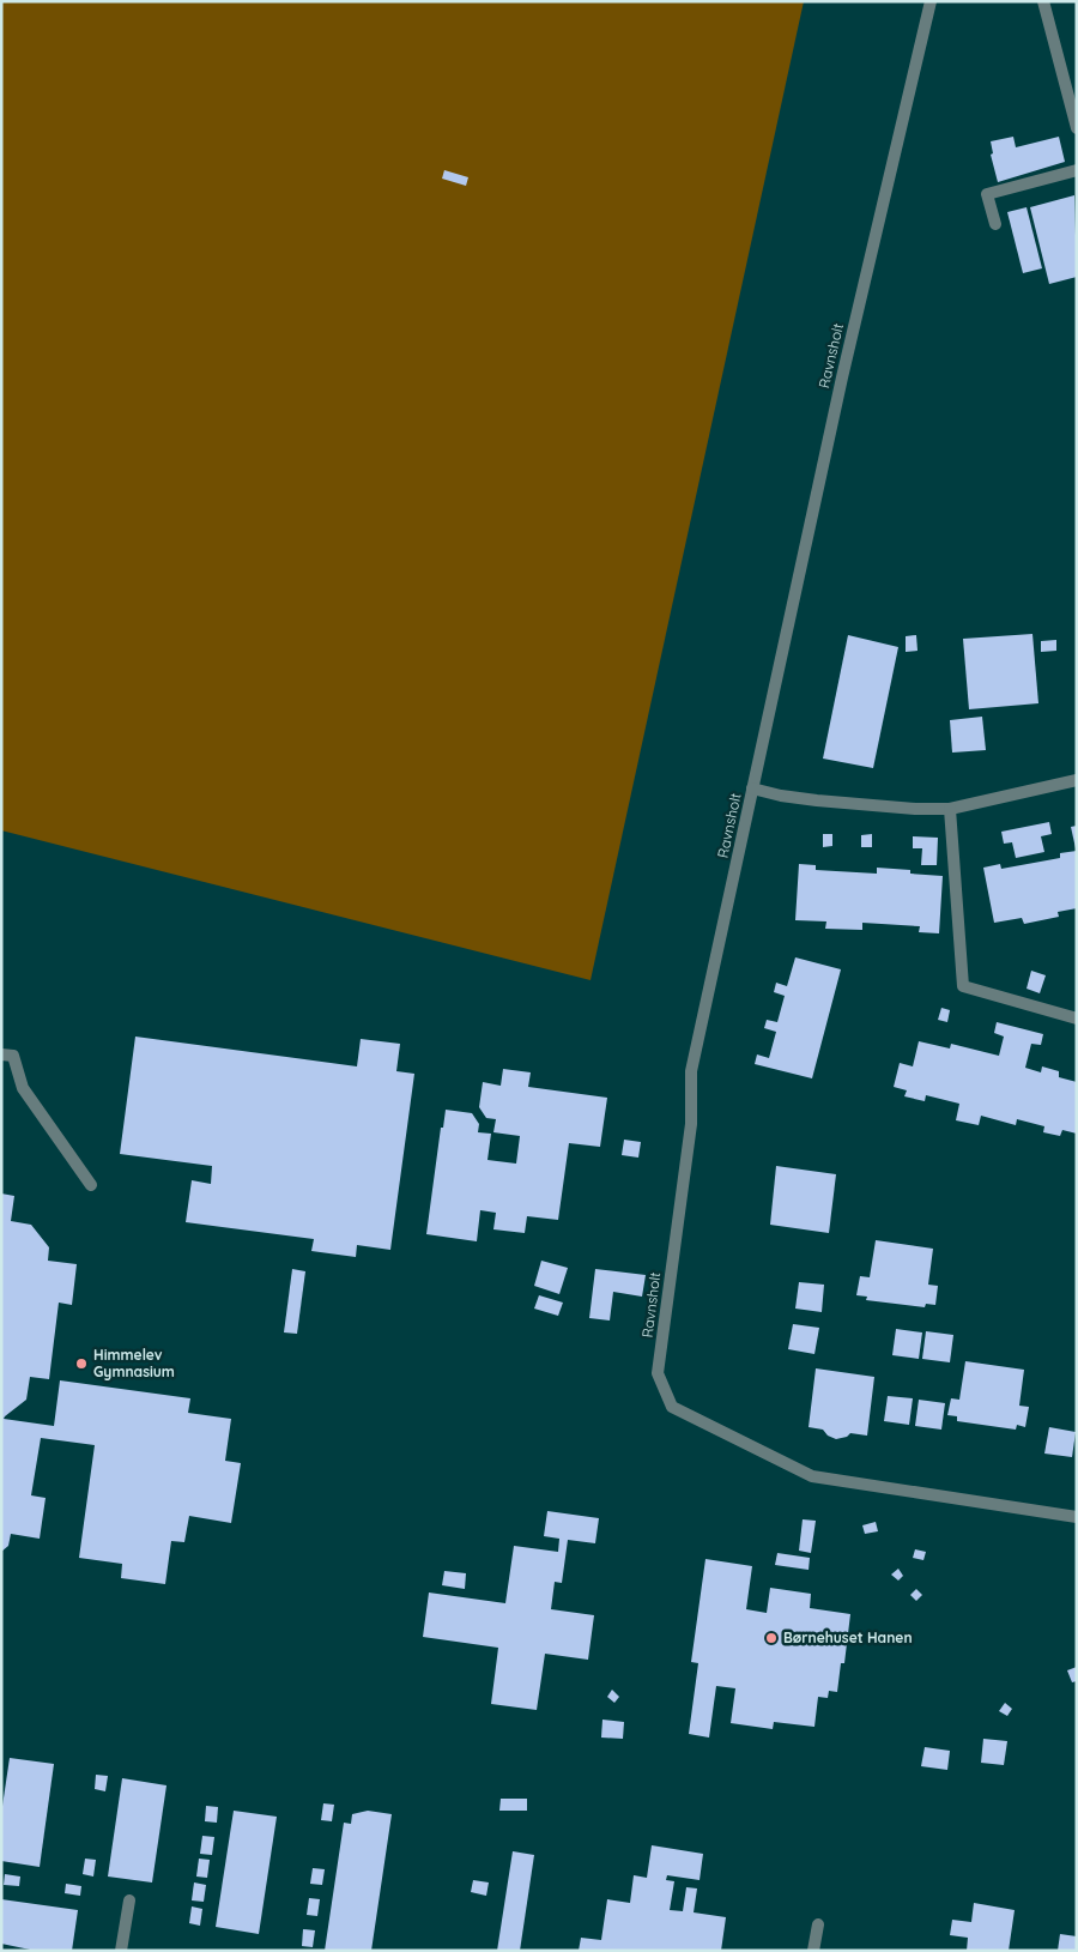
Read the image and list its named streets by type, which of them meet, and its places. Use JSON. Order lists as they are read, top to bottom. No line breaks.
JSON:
{"streets":{"street":["Ravnsholt"]},"places":["Himmelev Gymnasium","Børnehuset Hanen"]}
